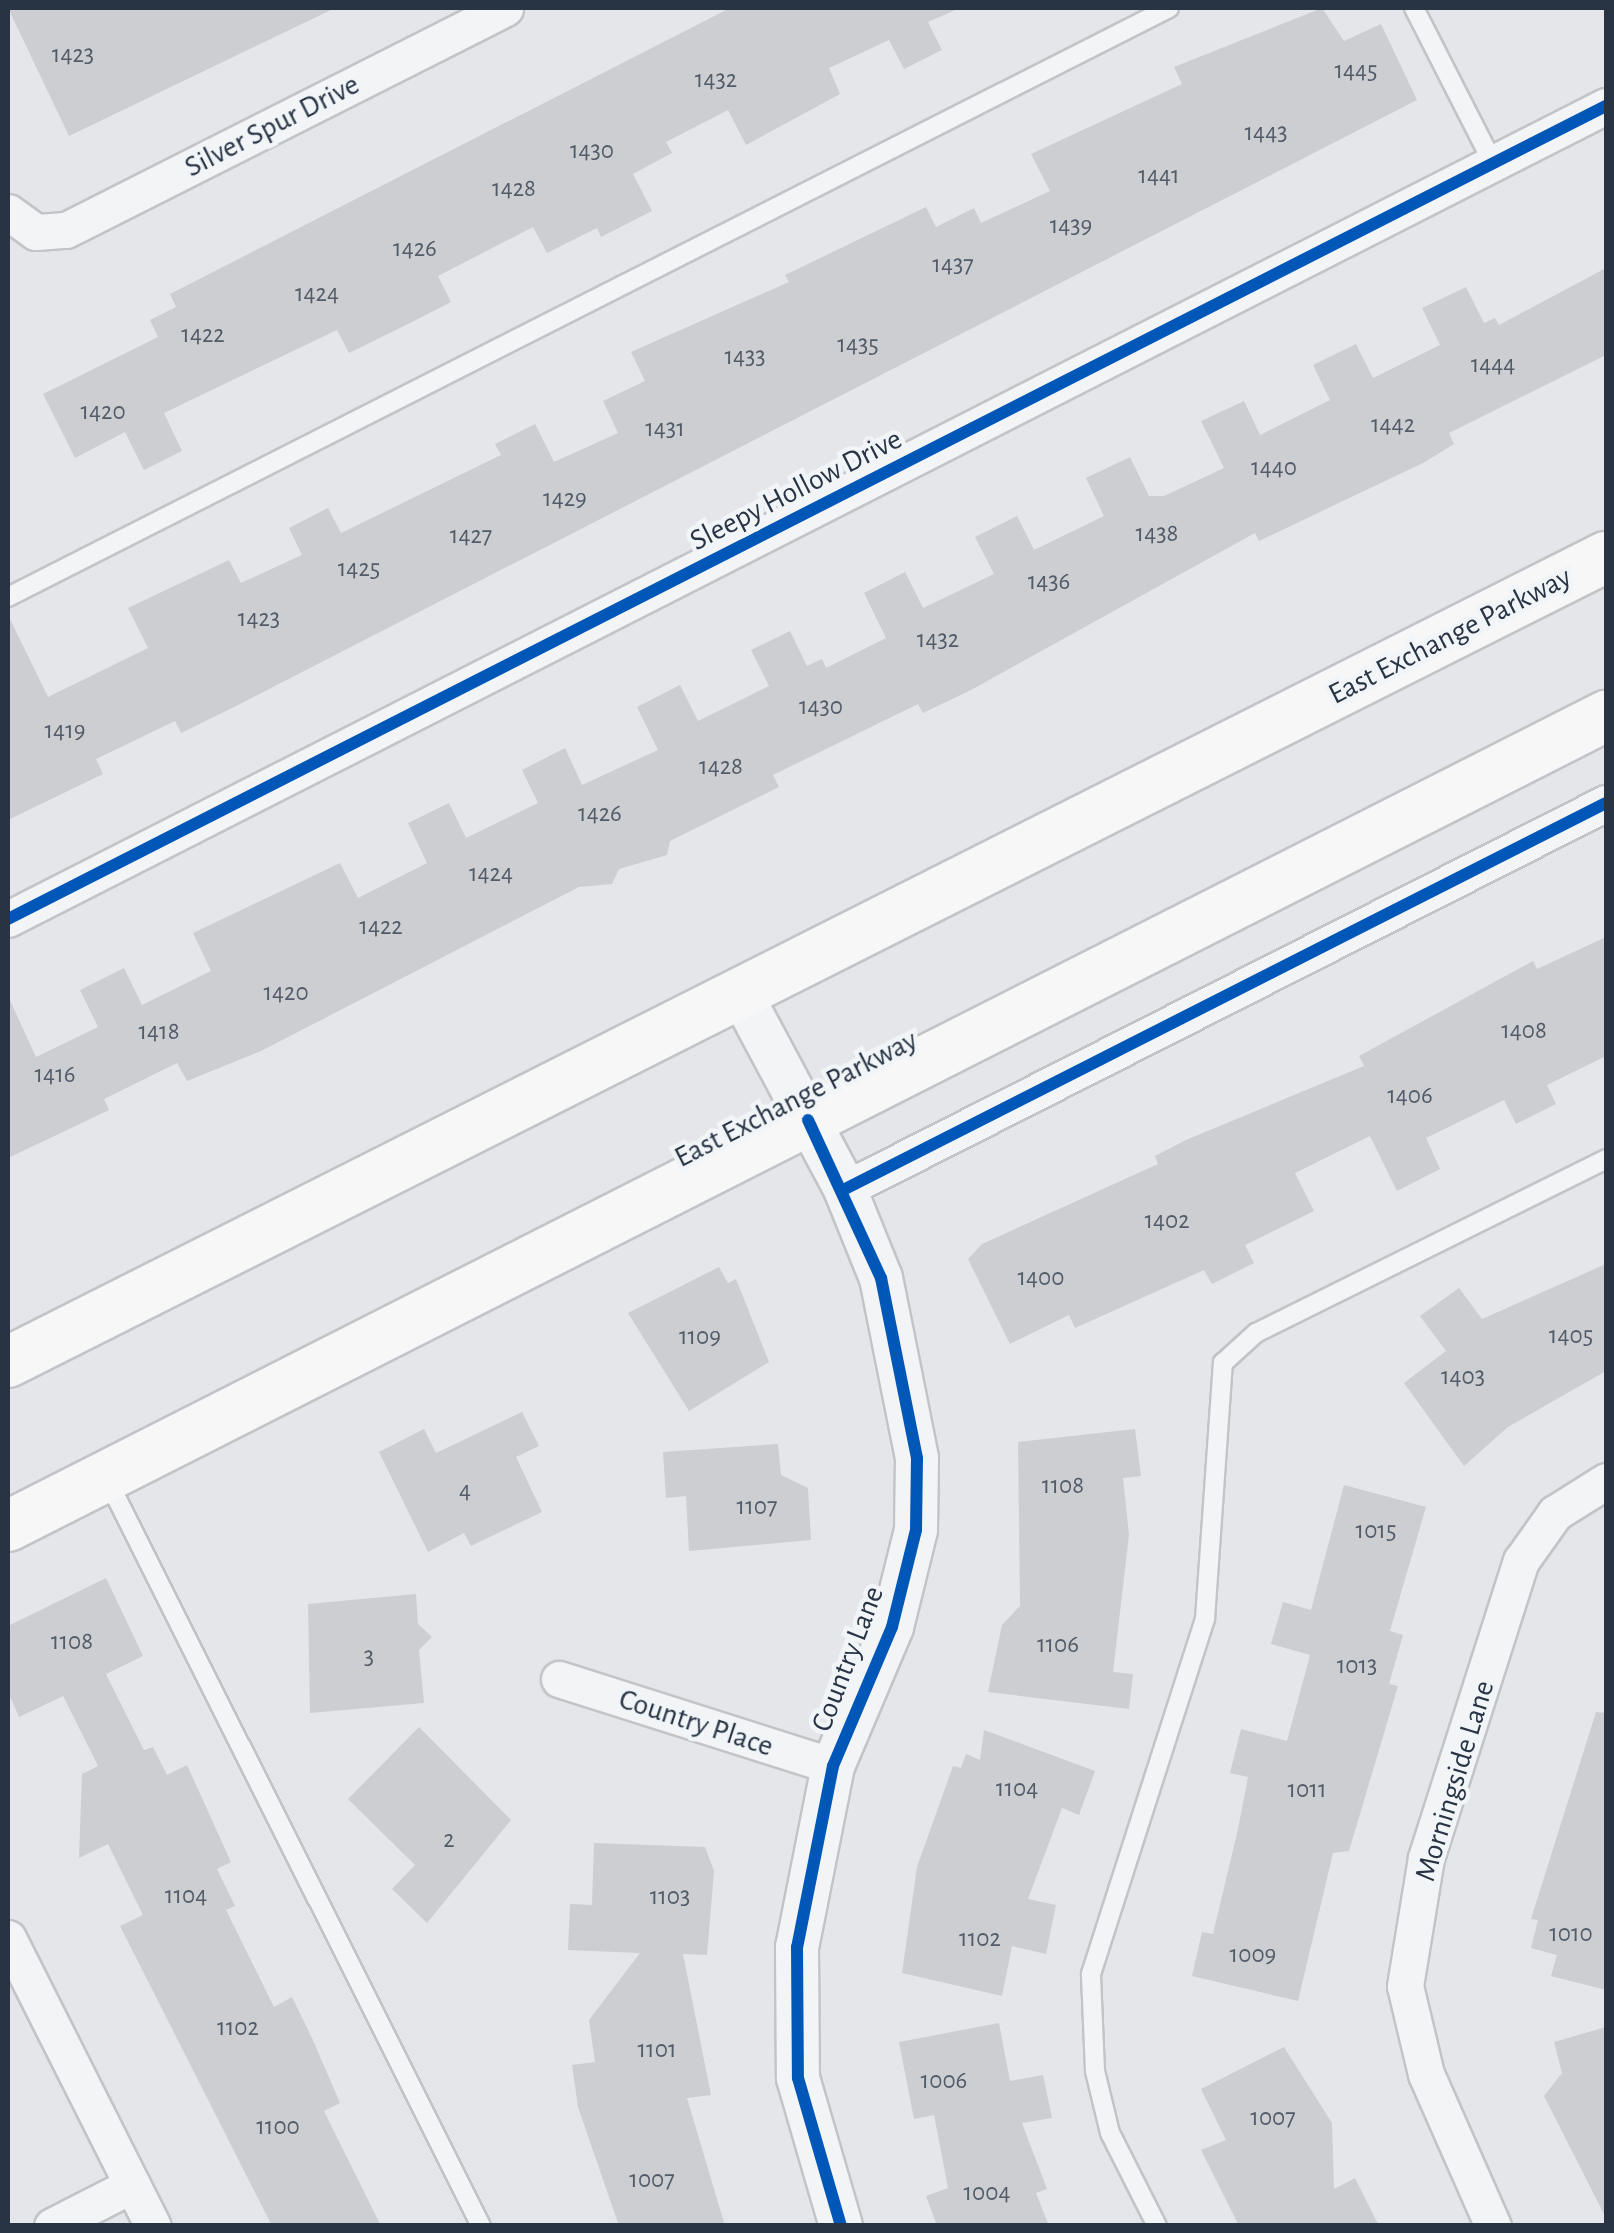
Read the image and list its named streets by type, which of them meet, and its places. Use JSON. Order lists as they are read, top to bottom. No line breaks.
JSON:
{"streets":{"main road":["East Exchange Parkway"],"street":["Silver Spur Drive","Sleepy Hollow Drive","Country Lane","Country Place","Morningside Lane"]},"crossings":[["East Exchange Parkway","Country Lane"],["Country Lane","Country Place"]],"house_numbers":["1423","1445","1432","1443","1430","1441","1428","1439","1426","1437","1424","1422","1435","1433","1444","1420","1442","1431","1440","1429","1438","1427","1425","1436","1423","1432","1430","1419","1428","1426","1424","1422","1420","1408","1418","1416","1406","1402","1400","1405","1109","1403","1108","4","1107","1015","1108","1106","3","1013","1104","1011","2","1104","1103","1010","1102","1009","1102","1101","1006","1007","1100","1007","1004"]}
